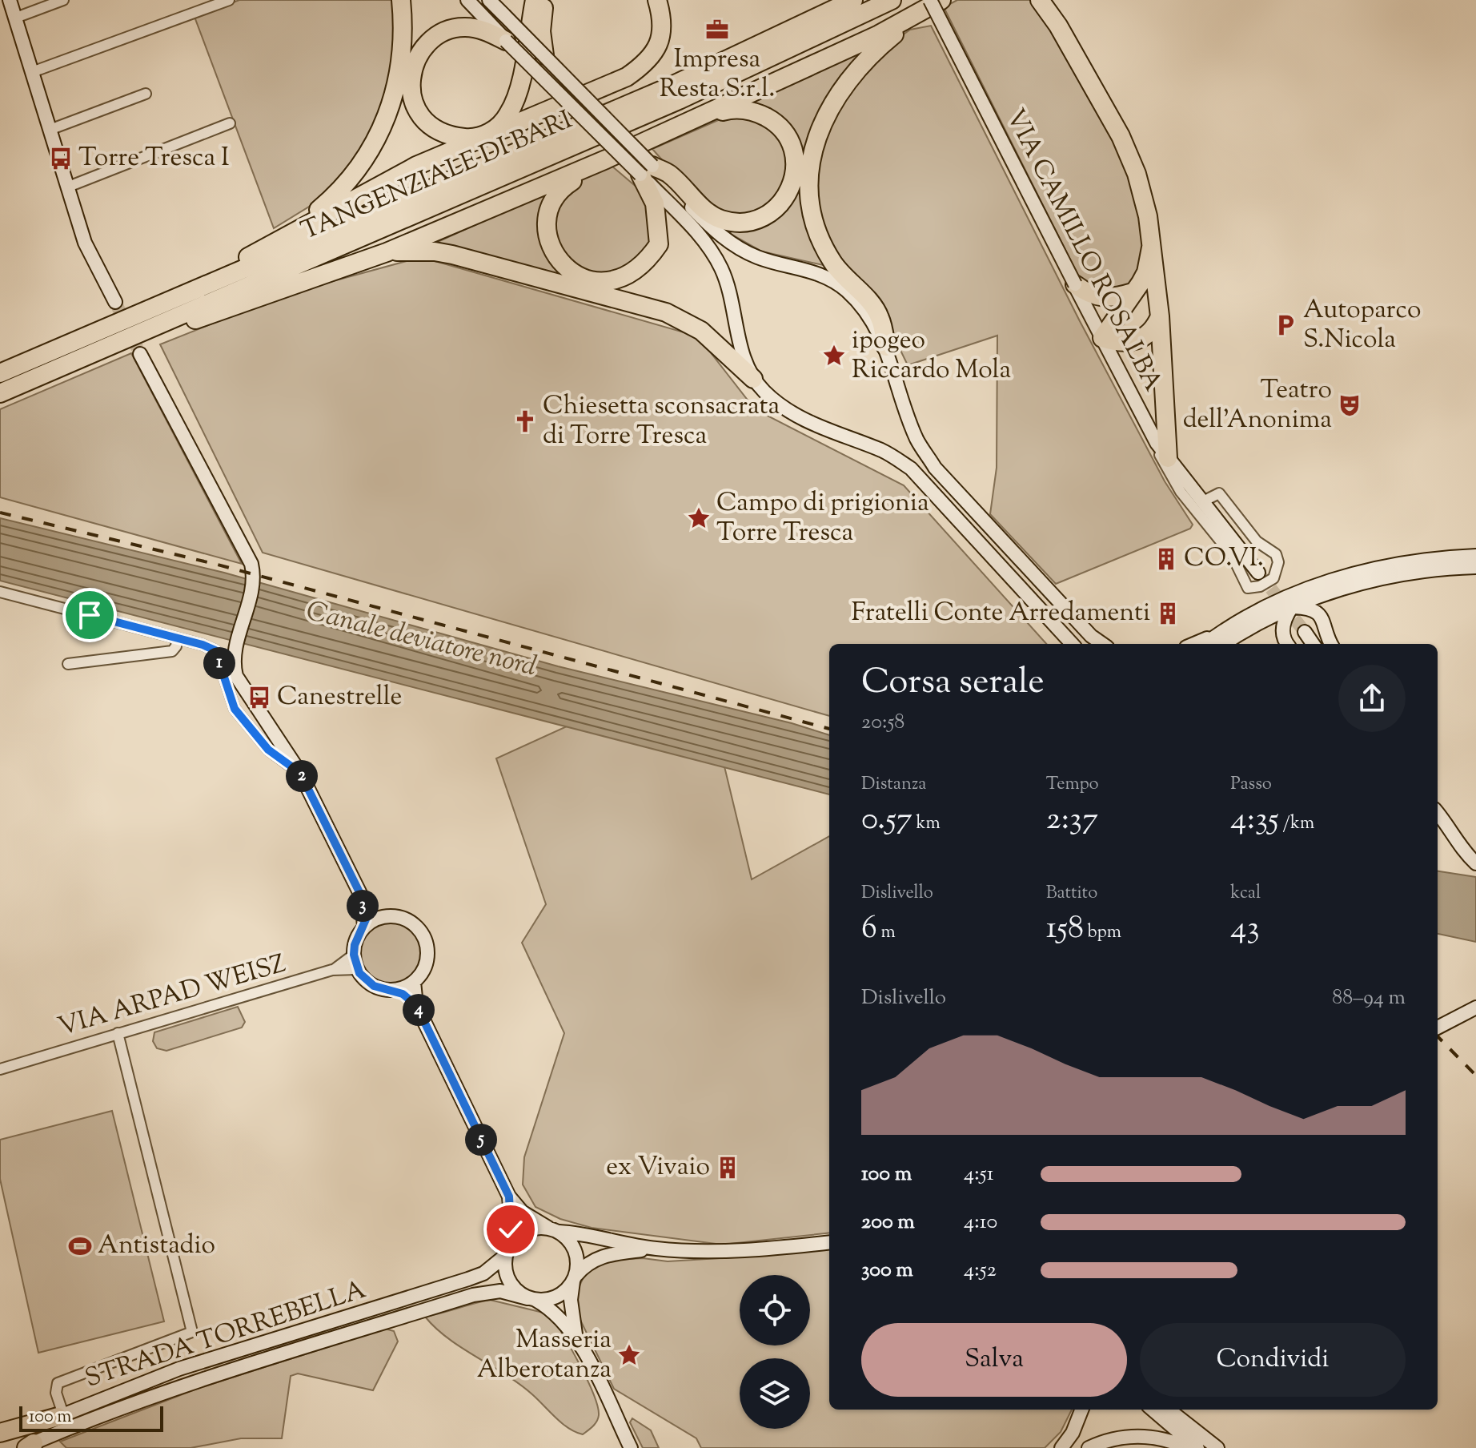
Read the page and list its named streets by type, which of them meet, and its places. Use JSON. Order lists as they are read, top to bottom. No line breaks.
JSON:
{"streets":{"highway":["TANGENZIALE DI BARI"],"main road":["VIA CAMILLO ROSALBA","STRADA TORREBELLA"],"street":["VIA ARPAD WEISZ"]},"water":["Canale deviatore nord"],"places":{"office":["Impresa Resta S.r.l."],"bus stop":["Torre Tresca I","Canestrelle"],"parking":["Autoparco S.Nicola"],"place":["ipogeo Riccardo Mola","Campo di prigionia Torre Tresca","Masseria Alberotanza"],"theatre":["Teatro dell'Anonima"],"church":["Chiesetta sconsacrata di Torre Tresca"],"building":["CO.VI.","Fratelli Conte Arredamenti","ex Vivaio"],"sports":["Antistadio"]},"scale_bar":"100 m","page":{"heading":["Corsa serale","20:58"],"pins":["1","2","3","4","5"],"stats":[["Distanza","0.57 km"],["Tempo","2:37"],["Passo","4:35 /km"],["Dislivello","6 m"],["Battito","158 bpm"],["kcal","43"]],"chart":["Dislivello","88–94 m"],"list":[{"name":"100 m","note":"4:51"},{"name":"200 m","note":"4:10"},{"name":"300 m","note":"4:52"}],"buttons":["Salva","Condividi"],"scale":"100 m"}}
